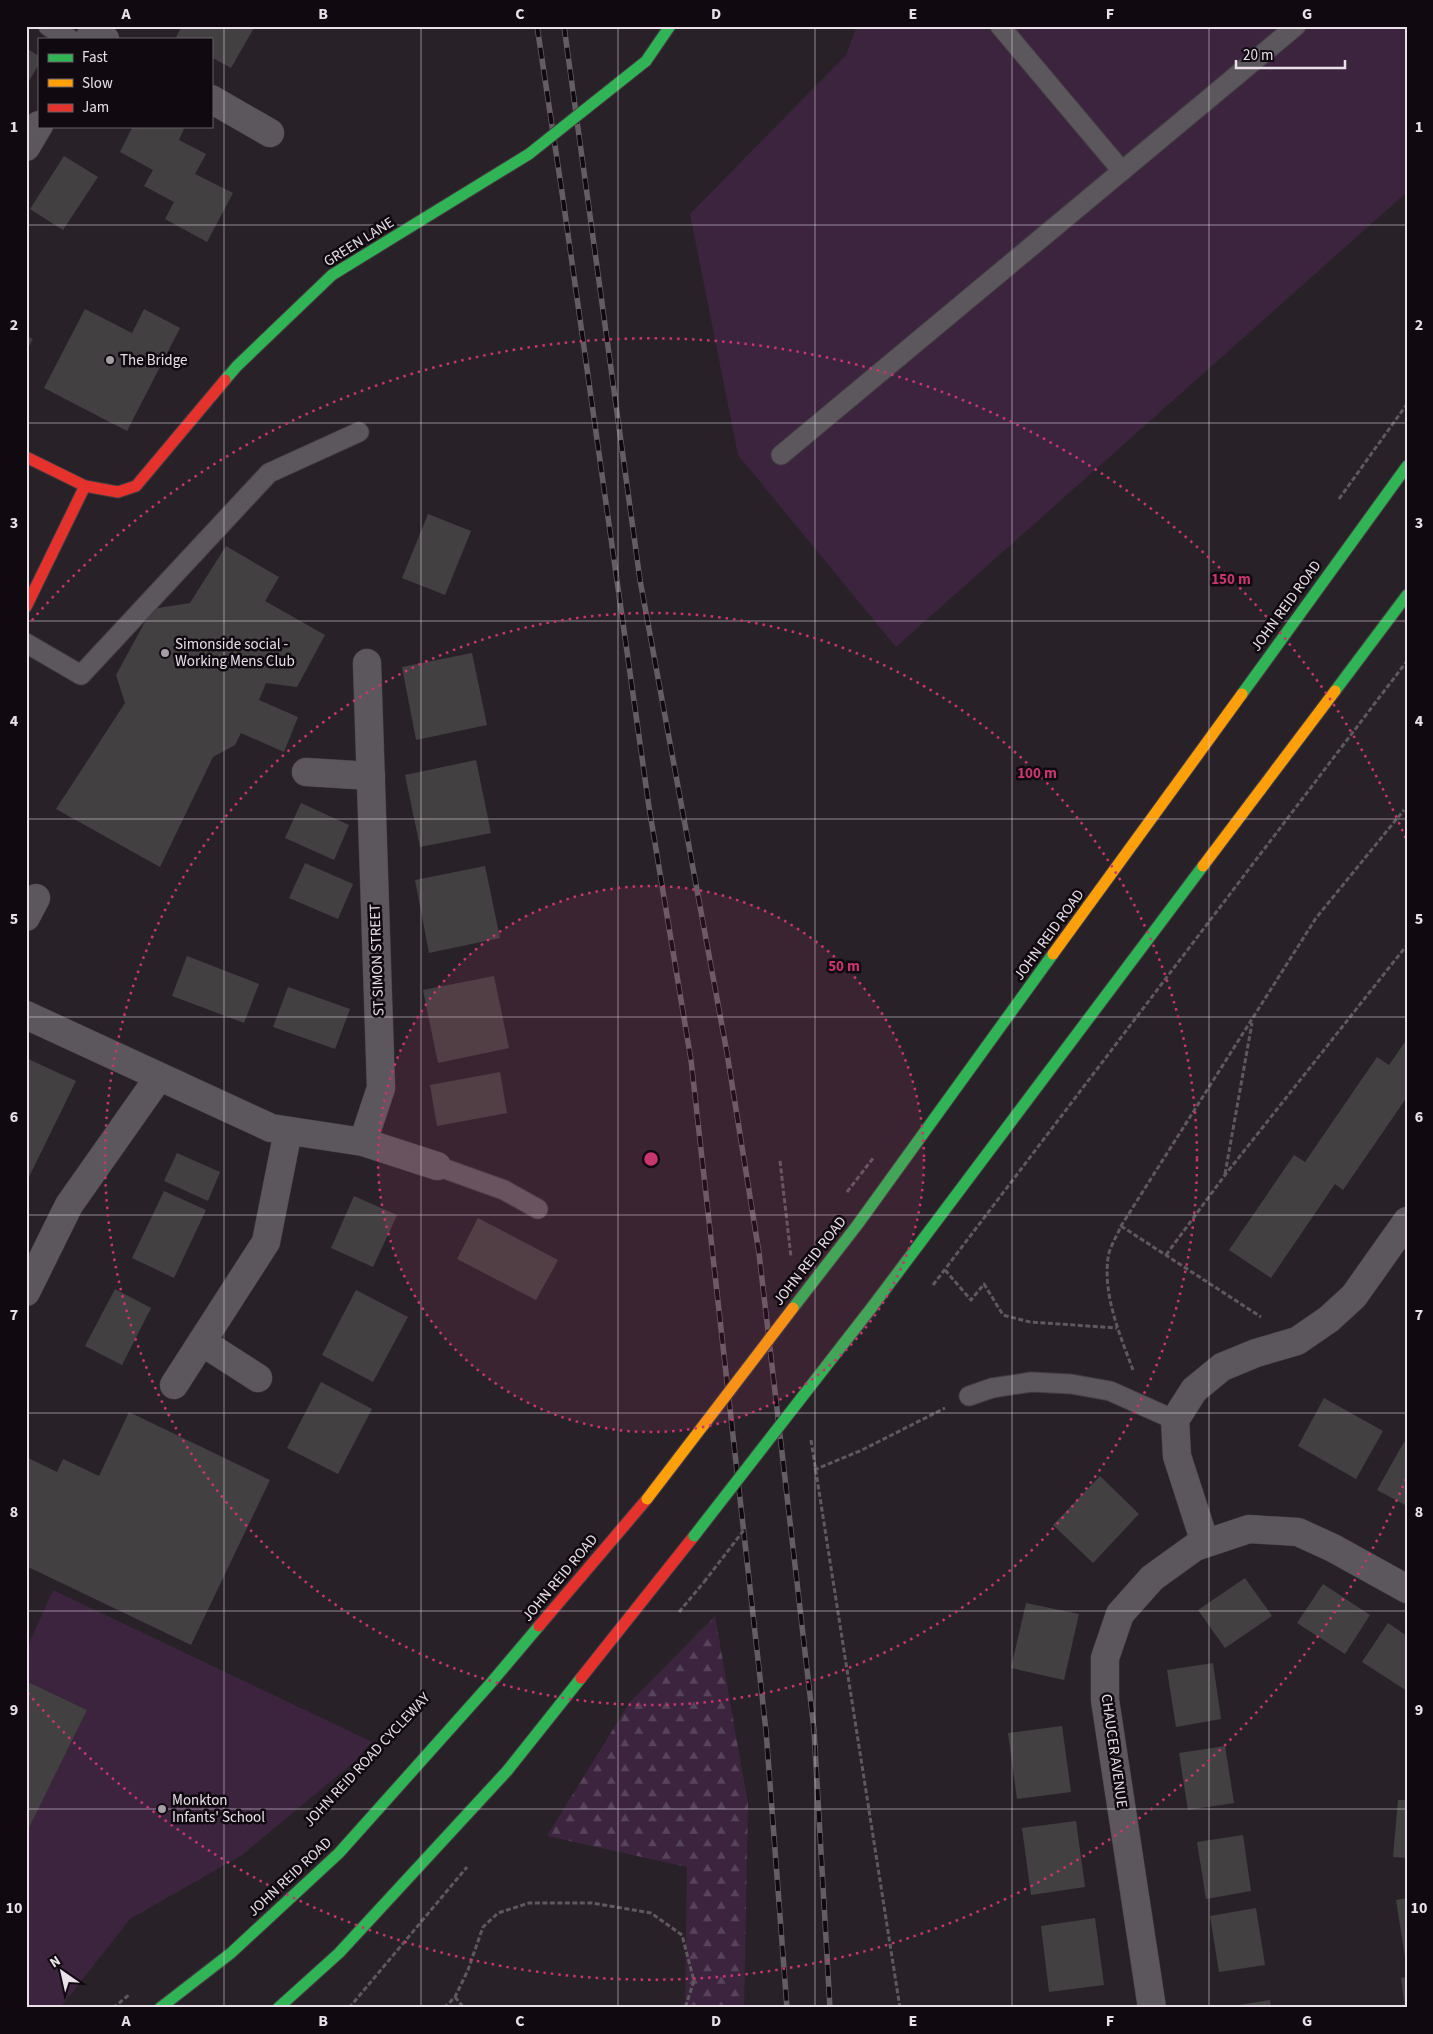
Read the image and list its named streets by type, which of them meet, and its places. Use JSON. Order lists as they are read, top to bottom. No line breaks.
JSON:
{"streets":{"main road":["GREEN LANE","JOHN REID ROAD"],"street":["ST SIMON STREET","CHAUCER AVENUE"]},"places":["The Bridge","Simonside social - Working Mens Club","Monkton Infants' School"],"legend":["Fast","Slow","Jam"],"scale_bar":"20 m","north":"top left","grid":{"columns":["A","B","C","D","E","F","G"],"rows":["1","2","3","4","5","6","7","8","9","10"]},"rings":["150 m","100 m","50 m"]}
